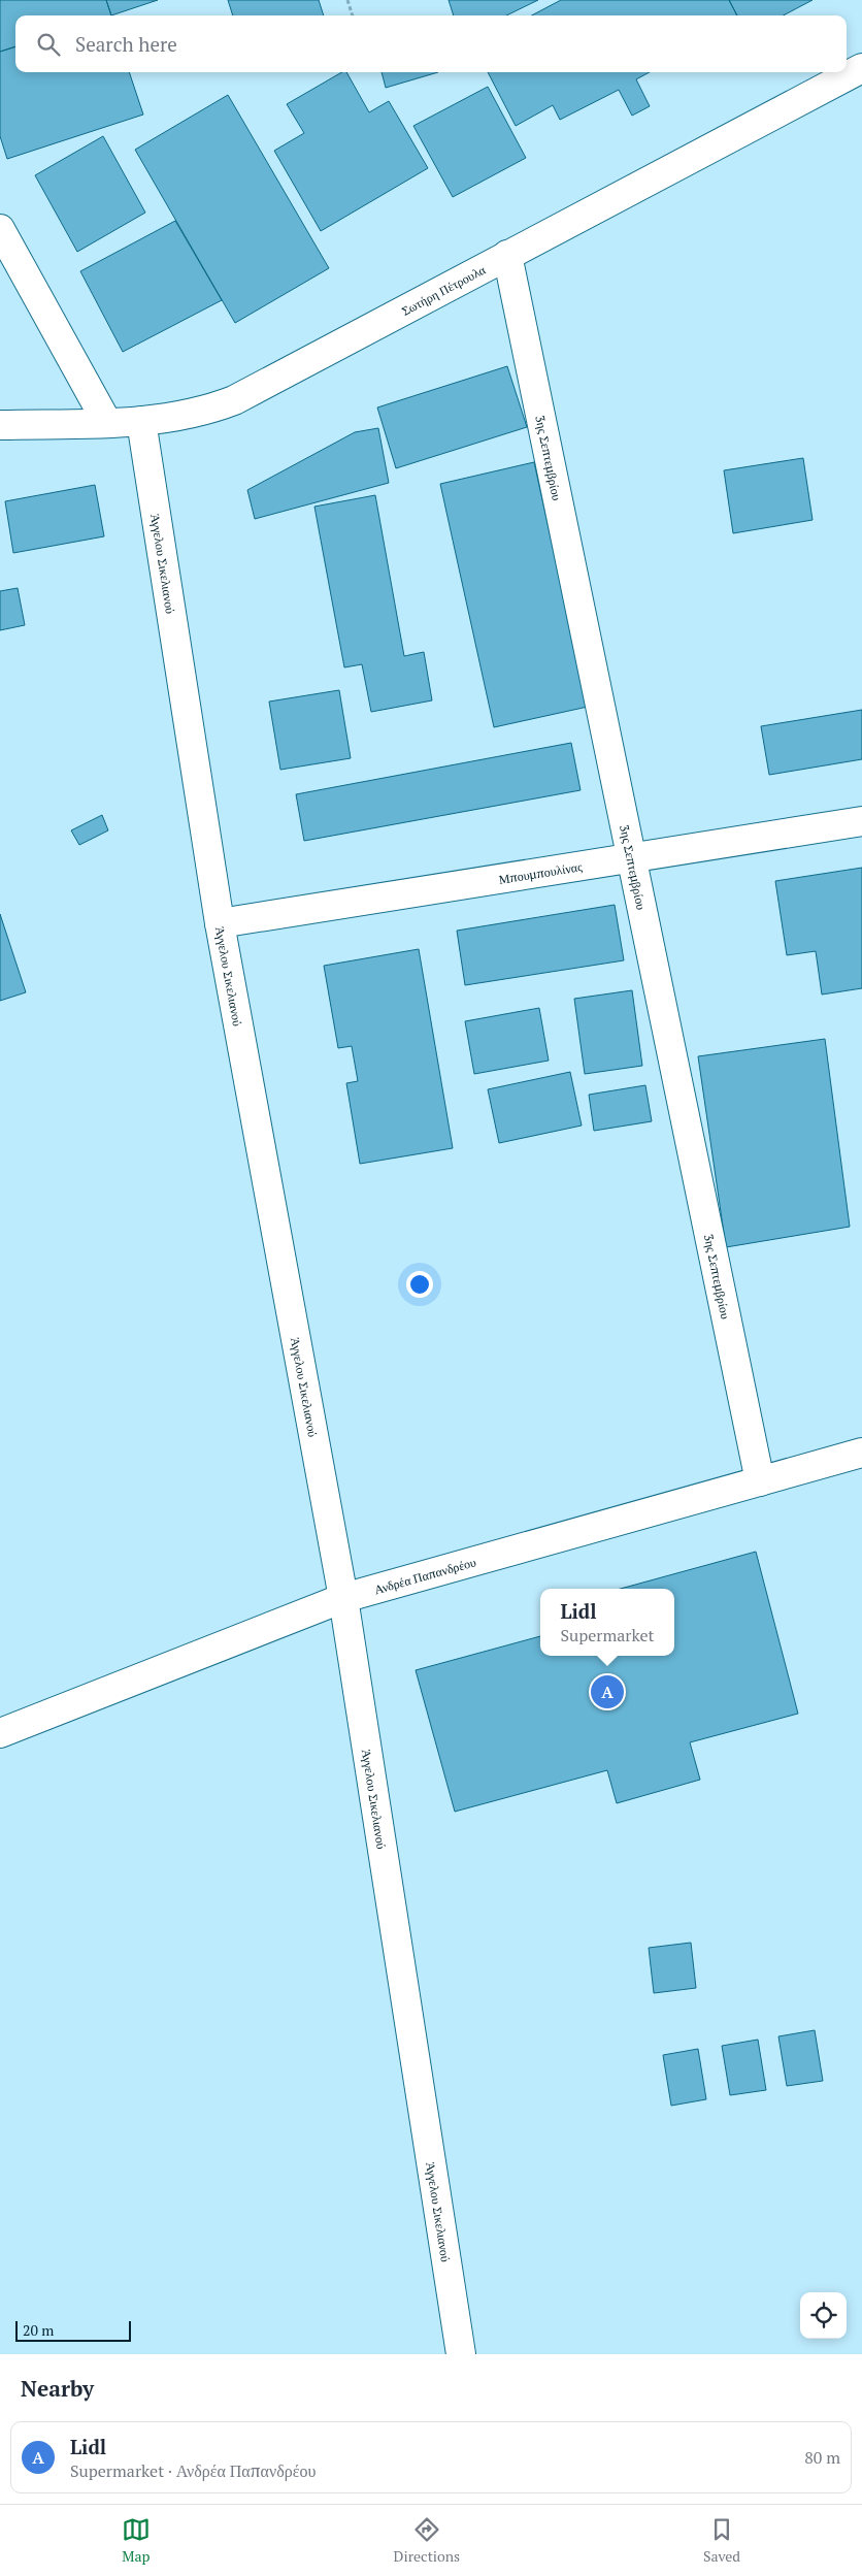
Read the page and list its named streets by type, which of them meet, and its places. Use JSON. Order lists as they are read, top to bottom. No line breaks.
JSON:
{"streets":{"street":["Σωτήρη Πέτρουλα","3ης Σεπτεμβρίου","Άγγελου Σικελιανού","Μπουμπουλίνας","Ανδρέα Παπανδρέου"]},"crossings":[["Σωτήρη Πέτρουλα","3ης Σεπτεμβρίου"],["Σωτήρη Πέτρουλα","Άγγελου Σικελιανού"],["3ης Σεπτεμβρίου","Μπουμπουλίνας"],["3ης Σεπτεμβρίου","Ανδρέα Παπανδρέου"],["Άγγελου Σικελιανού","Μπουμπουλίνας"],["Άγγελου Σικελιανού","Ανδρέα Παπανδρέου"]],"scale_bar":"20 m","page":{"search":"Search here","popup":["Lidl","Supermarket"],"pins":"A","scale":"20 m","heading":"Nearby","list":[{"mark":"A","name":"Lidl","note":"Supermarket · Ανδρέα Παπανδρέου","value":"80 m"}],"nav":["Map","Directions","Saved"]}}
